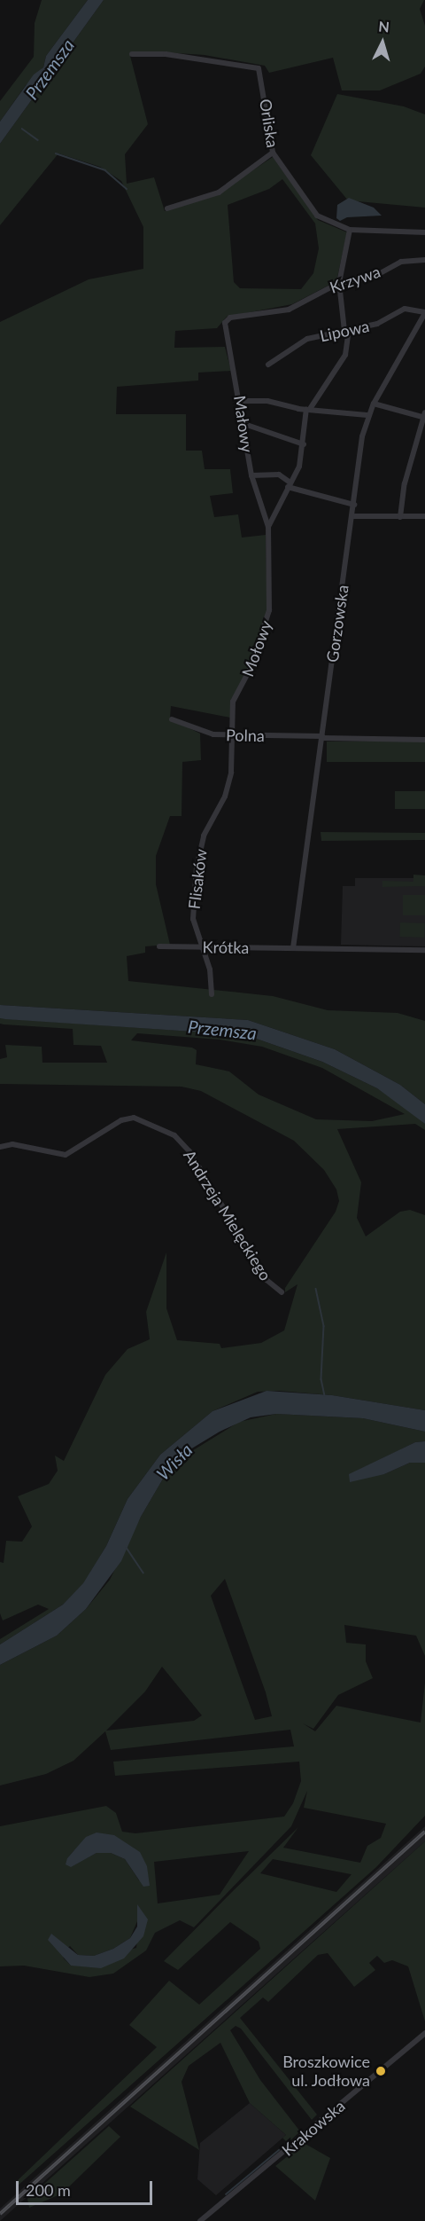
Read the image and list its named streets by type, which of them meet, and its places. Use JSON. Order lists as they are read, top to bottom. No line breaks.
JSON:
{"streets":{"street":["Orliska","Krzywa","Lipowa","Małowy","Gorzowska","Mołowy","Polna","Flisaków","Krótka","Andrzeja Mielęckiego","Krakowska"]},"crossings":[["Krzywa","Małowy"],["Lipowa","Gorzowska"],["Małowy","Mołowy"],["Gorzowska","Polna"],["Gorzowska","Krótka"],["Mołowy","Polna"],["Mołowy","Flisaków"],["Polna","Flisaków"],["Flisaków","Krótka"]],"water":["Przemsza","Wisła"],"places":["Broszkowice ul. Jodłowa"],"scale_bar":"200 m","north":"top"}
